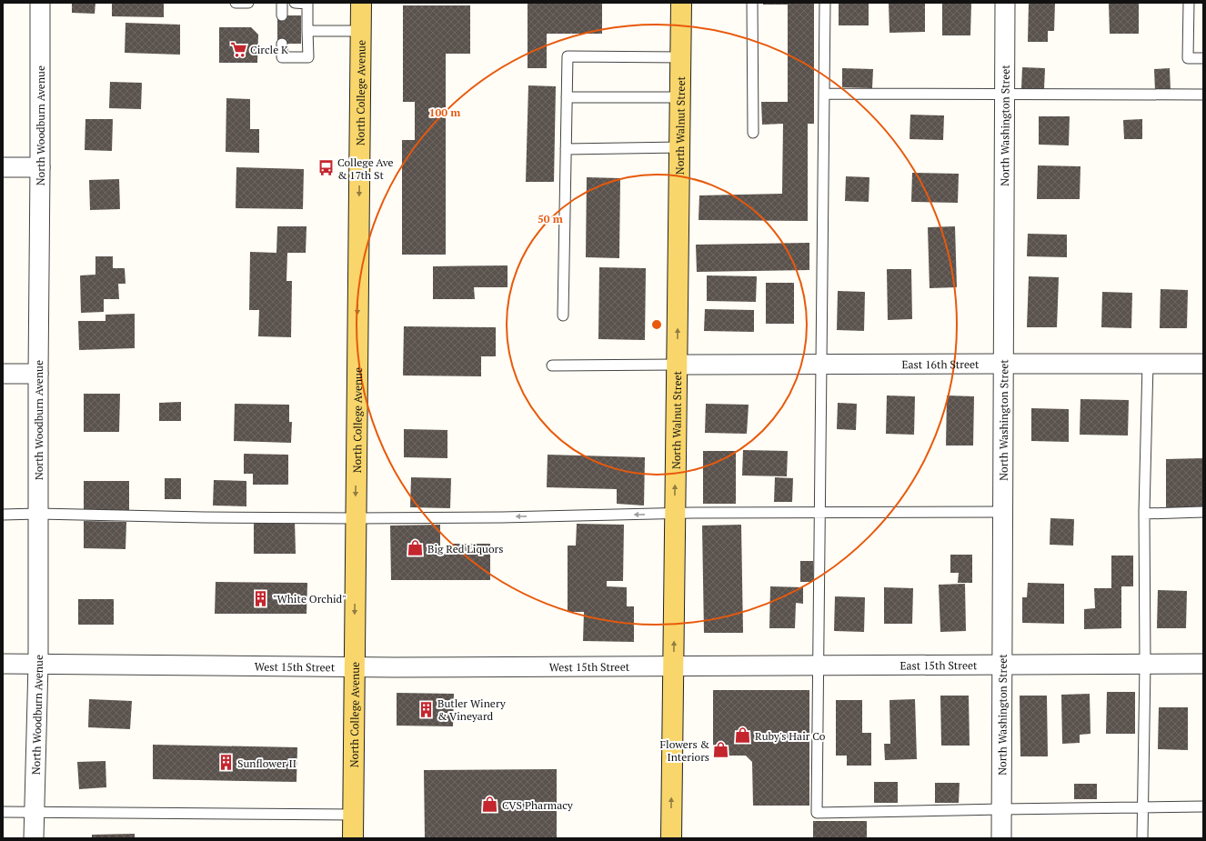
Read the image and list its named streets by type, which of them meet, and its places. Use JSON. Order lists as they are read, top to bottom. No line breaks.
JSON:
{"streets":{"main road":["North College Avenue","North Walnut Street"],"street":["North Woodburn Avenue","North Washington Street","East 16th Street","East 15th Street","West 15th Street"]},"crossings":[["North College Avenue","West 15th Street"],["North Woodburn Avenue","West 15th Street"],["North Walnut Street","East 16th Street"],["North Walnut Street","East 15th Street"],["North Walnut Street","West 15th Street"],["North Washington Street","East 16th Street"],["North Washington Street","East 15th Street"],["East 15th Street","West 15th Street"]],"one_way":["North College Avenue","North Walnut Street"],"places":{"supermarket":["Circle K"],"bus stop":["College Ave & 17th St"],"shop":["Big Red Liquors","Ruby's Hair Co","Flowers & Interiors","CVS Pharmacy"],"building":["\"White Orchid\"","Butler Winery & Vineyard","Sunflower II"]},"rings":["100 m","50 m"]}
